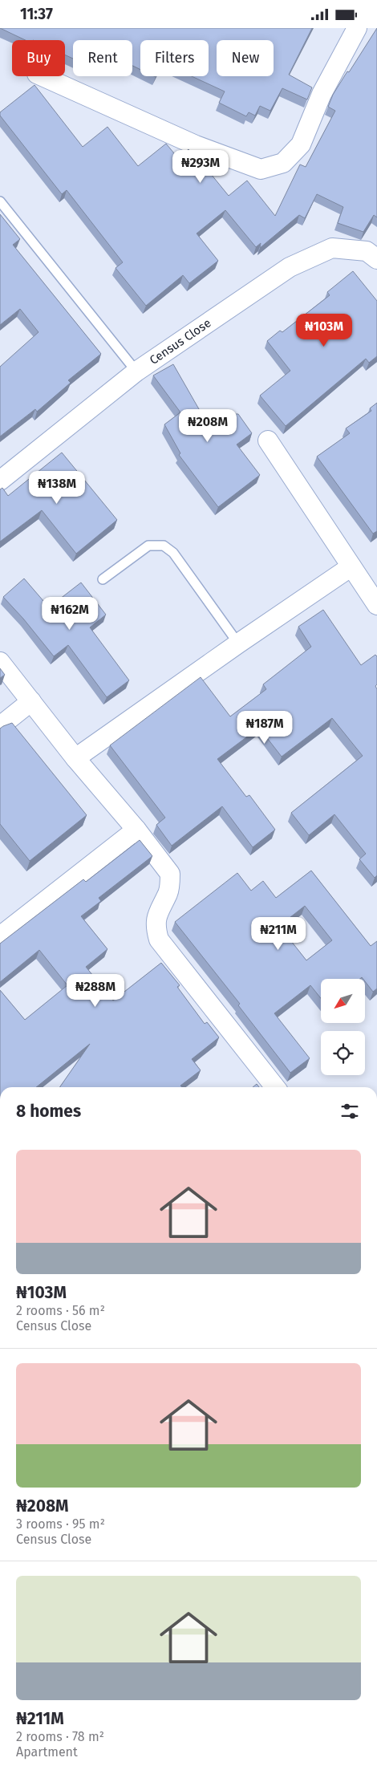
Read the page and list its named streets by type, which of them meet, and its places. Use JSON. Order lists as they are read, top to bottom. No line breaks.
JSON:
{"streets":{"street":["Census Close"]},"north":"bottom left","page":{"status":"11:37","chip":["Buy","Rent","Filters","New"],"price":["₦293M","₦103M","₦208M","₦138M","₦162M","₦187M","₦211M","₦288M"],"heading":"8 homes","list":[{"name":"₦103M","note":"2 rooms · 56 m² · Census Close"},{"name":"₦208M","note":"3 rooms · 95 m² · Census Close"},{"name":"₦211M","note":"2 rooms · 78 m² · Apartment"}]}}
